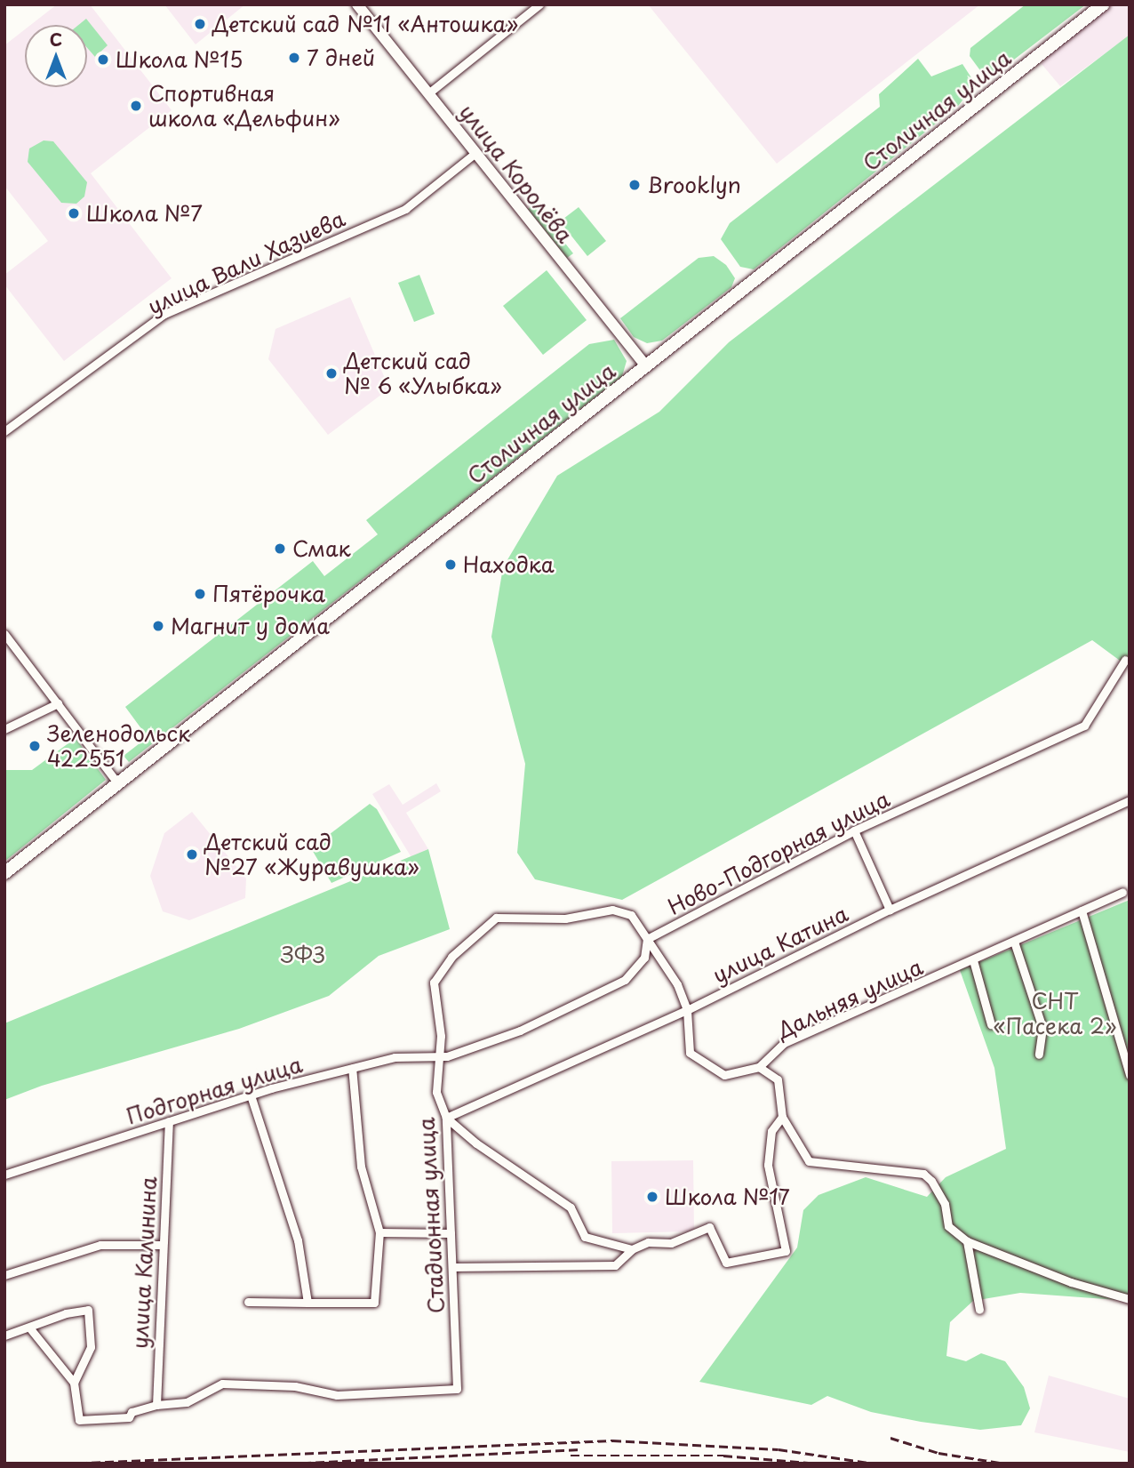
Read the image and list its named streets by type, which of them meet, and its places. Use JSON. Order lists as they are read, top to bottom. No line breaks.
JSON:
{"streets":{"main road":["Столичная улица"],"street":["улица Королёва","улица Вали Хазиева","Ново-Подгорная улица","улица Катина","Дальняя улица","Подгорная улица","Стадионная улица","улица Калинина"]},"crossings":[["Столичная улица","улица Королёва"],["улица Королёва","улица Вали Хазиева"],["Ново-Подгорная улица","Стадионная улица"],["улица Катина","Стадионная улица"],["Подгорная улица","Стадионная улица"],["Подгорная улица","улица Калинина"],["Стадионная улица","улица Калинина"]],"parks":["ЗФЗ","СНТ «Пасека 2»"],"places":["Детский сад №11 «Антошка»","7 дней","Школа №15","Спортивная школа «Дельфин»","Brooklyn","Школа №7","Детский сад № 6 «Улыбка»","Смак","Находка","Пятёрочка","Магнит у дома","Зеленодольск 422551","Детский сад №27 «Журавушка»","Школа №17"],"north":"top"}
